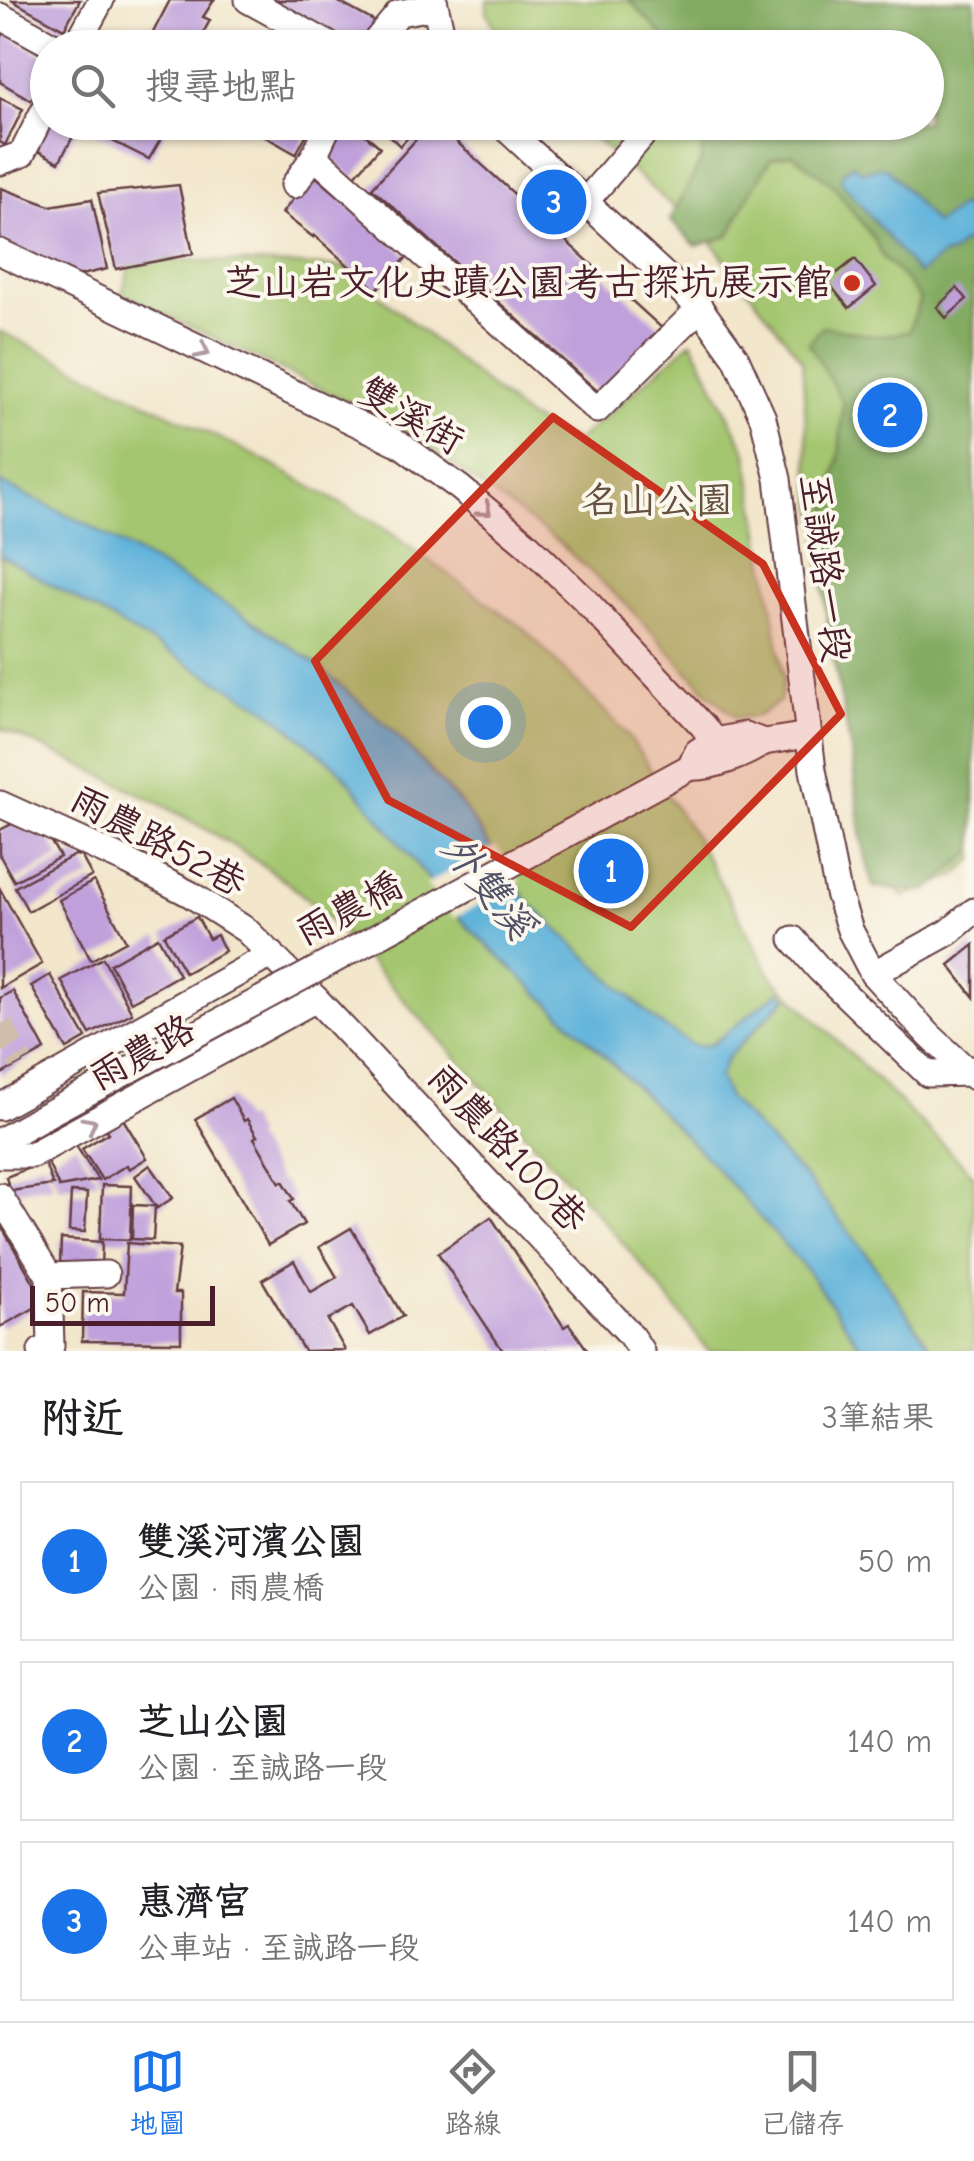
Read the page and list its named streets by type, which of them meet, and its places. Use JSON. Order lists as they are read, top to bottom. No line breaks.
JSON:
{"streets":{"street":["雙溪街","至誠路一段","雨農路52巷","雨農橋","雨農路","雨農路100巷"]},"crossings":[["雨農路52巷","雨農路"],["雨農路52巷","雨農路100巷"],["雨農路","雨農路100巷"]],"one_way":["雙溪街"],"water":["外雙溪"],"parks":["名山公園"],"places":["芝山岩文化史蹟公園考古探坑展示館"],"scale_bar":"50 m","page":{"search":"搜尋地點","pins":["3","2","1"],"scale":"50 m","heading":["附近","3筆結果"],"list":[{"mark":"1","name":"雙溪河濱公園","note":"公園 · 雨農橋","value":"50 m"},{"mark":"2","name":"芝山公園","note":"公園 · 至誠路一段","value":"140 m"},{"mark":"3","name":"惠濟宮","note":"公車站 · 至誠路一段","value":"140 m"}],"nav":["地圖","路線","已儲存"]}}
